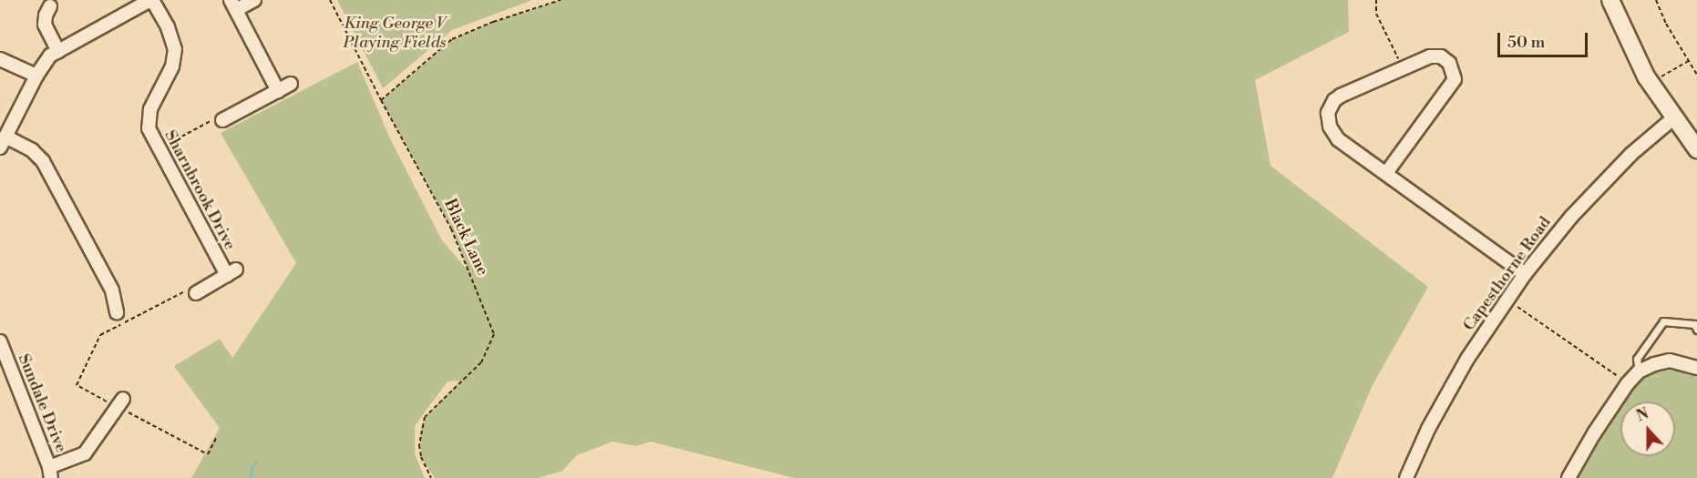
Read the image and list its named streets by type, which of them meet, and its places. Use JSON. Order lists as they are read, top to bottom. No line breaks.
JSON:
{"streets":{"street":["Sharnbrook Drive","Capesthorne Road","Sundale Drive"],"path":["Black Lane"]},"parks":["King George V Playing Fields"],"scale_bar":"50 m","north":"top"}
